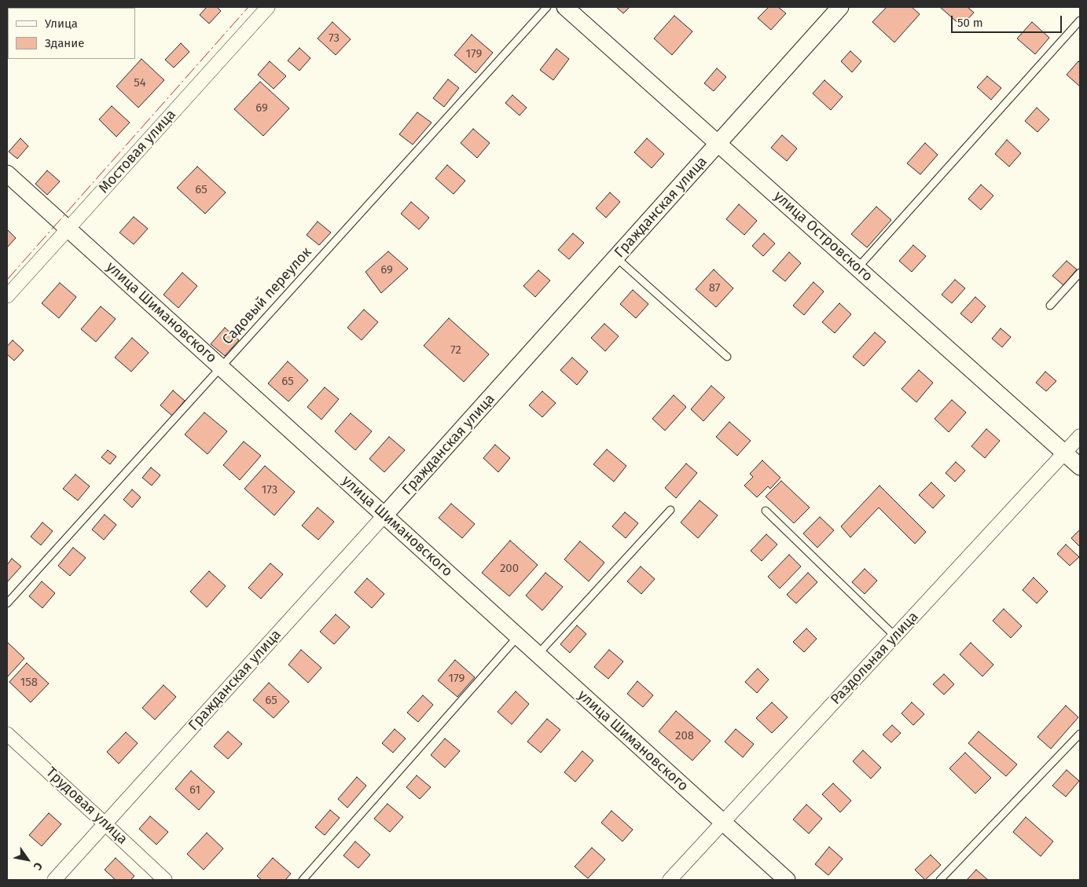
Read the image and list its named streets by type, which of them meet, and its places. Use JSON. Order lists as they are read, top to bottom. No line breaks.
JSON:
{"streets":{"street":["Мостовая улица","Гражданская улица","улица Островского","улица Шимановского","Раздольная улица","Трудовая улица"],"lane":["Садовый переулок"]},"crossings":[["Мостовая улица","улица Шимановского"],["Гражданская улица","улица Островского"],["Гражданская улица","улица Шимановского"],["Гражданская улица","Трудовая улица"],["улица Островского","Раздольная улица"],["Садовый переулок","улица Шимановского"],["улица Шимановского","Раздольная улица"]],"house_numbers":["73","179","54","69","65","69","87","72","65","173","200","179","158","65","208","61"],"legend":["Улица","Здание"],"scale_bar":"50 m","north":"bottom right"}
